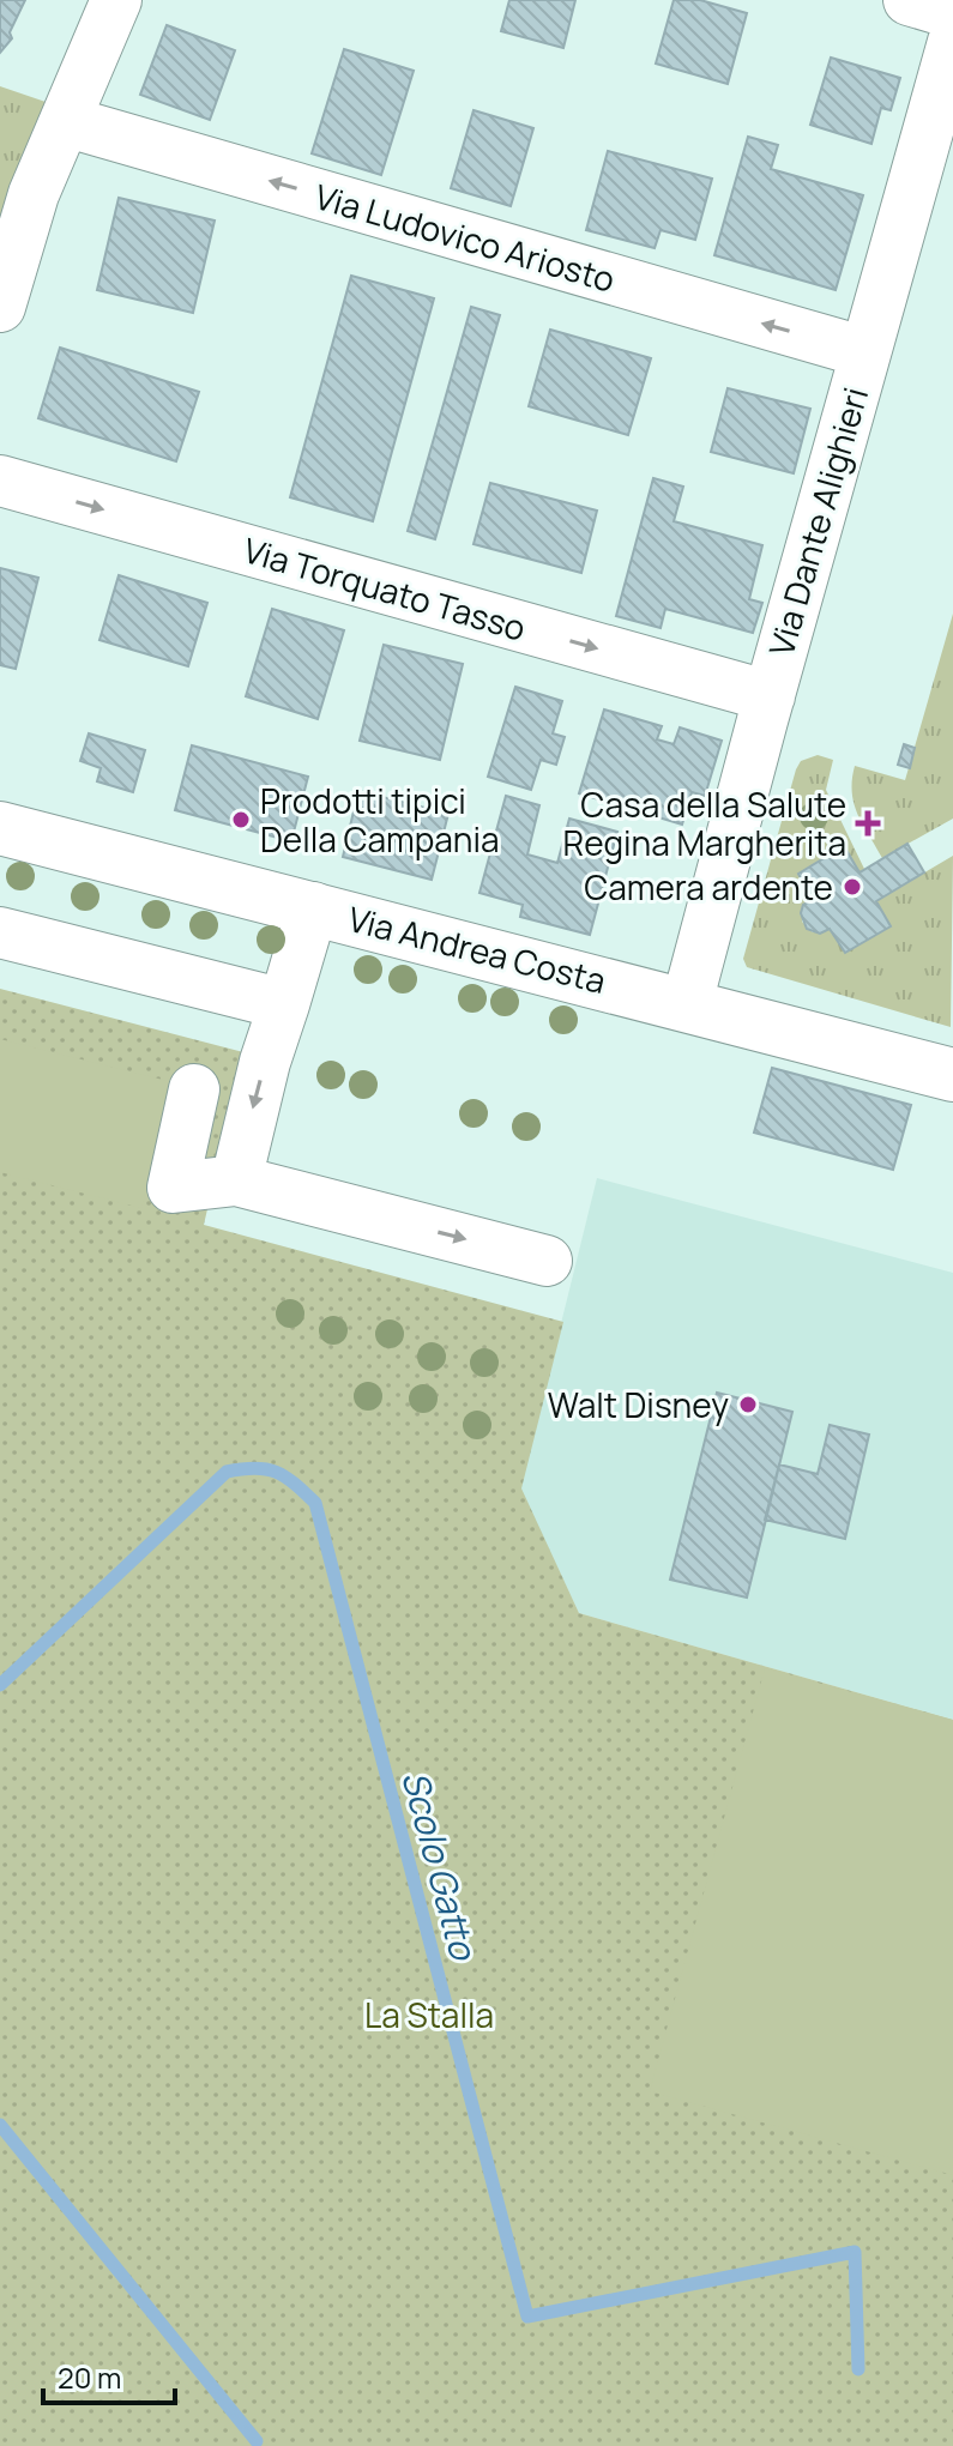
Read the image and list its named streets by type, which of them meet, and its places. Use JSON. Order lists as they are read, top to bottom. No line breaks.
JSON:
{"streets":{"main road":["Via Andrea Costa"],"street":["Via Ludovico Ariosto","Via Dante Alighieri","Via Torquato Tasso"]},"crossings":[["Via Ludovico Ariosto","Via Dante Alighieri"],["Via Dante Alighieri","Via Torquato Tasso"],["Via Dante Alighieri","Via Andrea Costa"]],"one_way":["Via Ludovico Ariosto"],"water":["Scolo Gatto"],"parks":["La Stalla"],"places":{"other":["Prodotti tipici Della Campania","Camera ardente","Walt Disney"],"health":["Casa della Salute Regina Margherita"]},"scale_bar":"20 m"}
